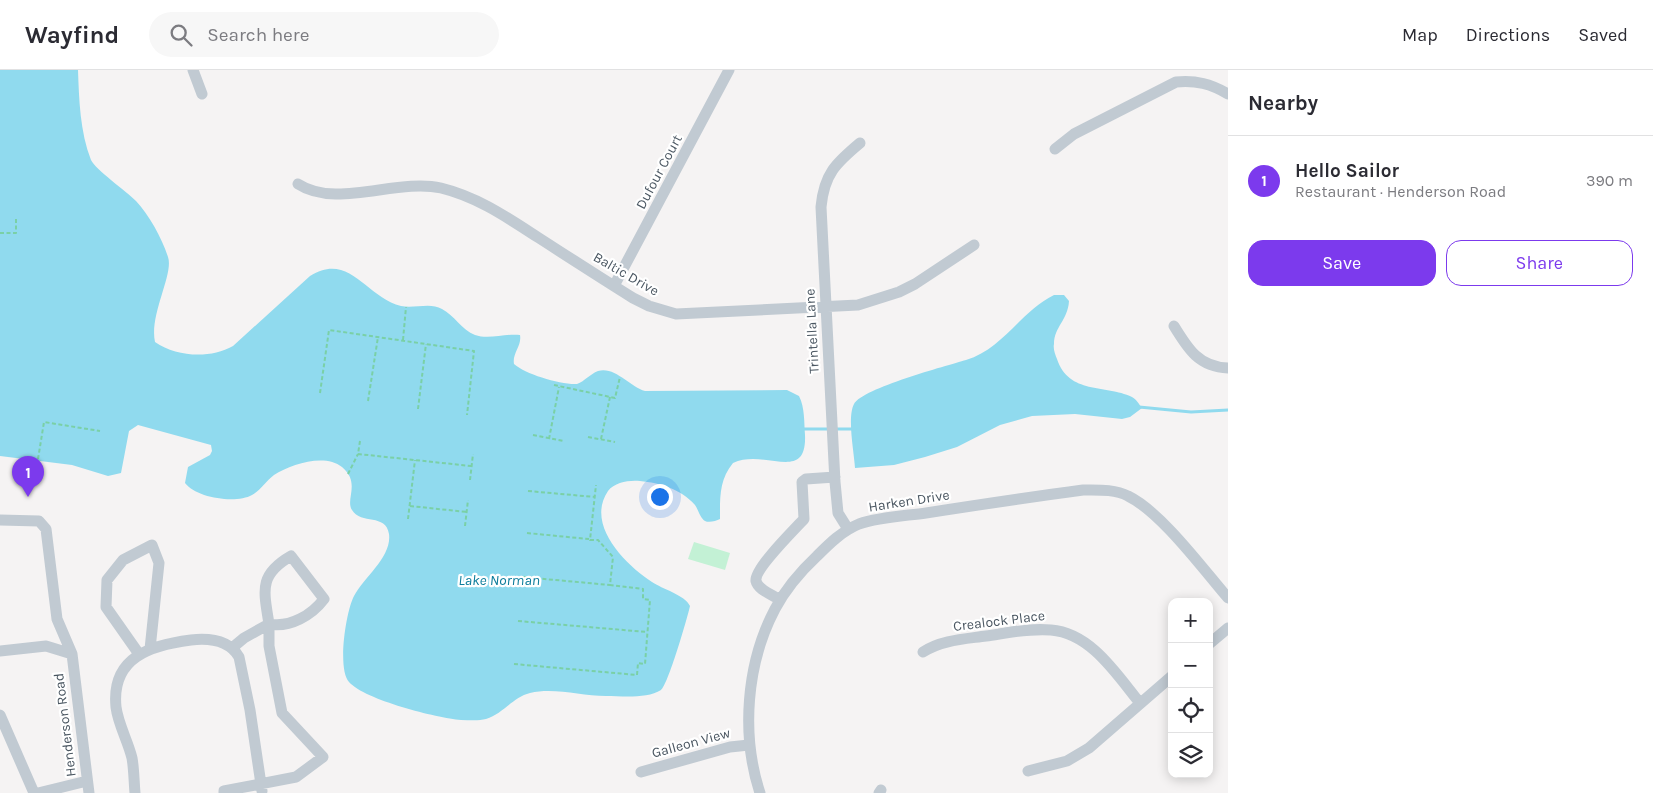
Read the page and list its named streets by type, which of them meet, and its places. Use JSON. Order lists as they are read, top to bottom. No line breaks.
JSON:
{"streets":{"street":["Dufour Court","Baltic Drive","Trintella Lane","Harken Drive","Crealock Place","Henderson Road","Galleon View"]},"crossings":[["Dufour Court","Baltic Drive"],["Baltic Drive","Trintella Lane"],["Trintella Lane","Harken Drive"],["Harken Drive","Galleon View"]],"water":["Lake Norman"],"page":{"header":"Wayfind","search":"Search here","nav":["Map","Directions","Saved"],"heading":"Nearby","list":[{"mark":"1","name":"Hello Sailor","note":"Restaurant · Henderson Road","value":"390 m"}],"buttons":["Save","Share"],"pins":"1","map_buttons":["+","−"]}}
